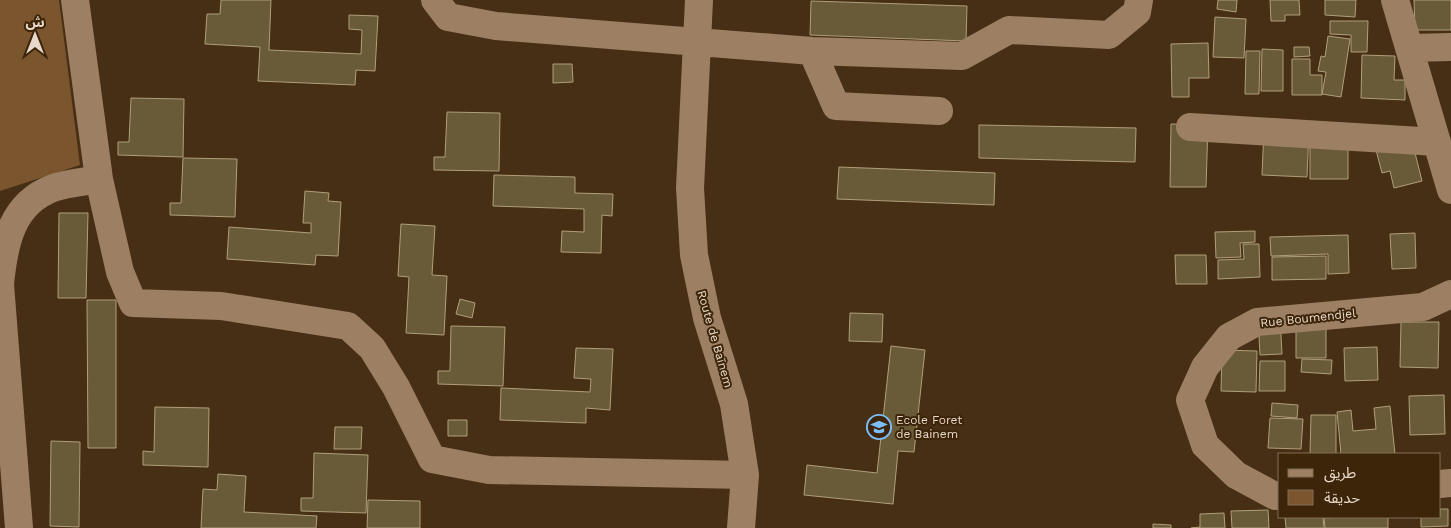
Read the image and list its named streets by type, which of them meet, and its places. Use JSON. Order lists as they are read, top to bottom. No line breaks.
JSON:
{"streets":{"street":["Rue Boumendjel","Route de Baïnem"]},"places":{"school or university":["Ecole Foret de Bainem"]},"legend":["طريق","حديقة"],"north":"top"}
